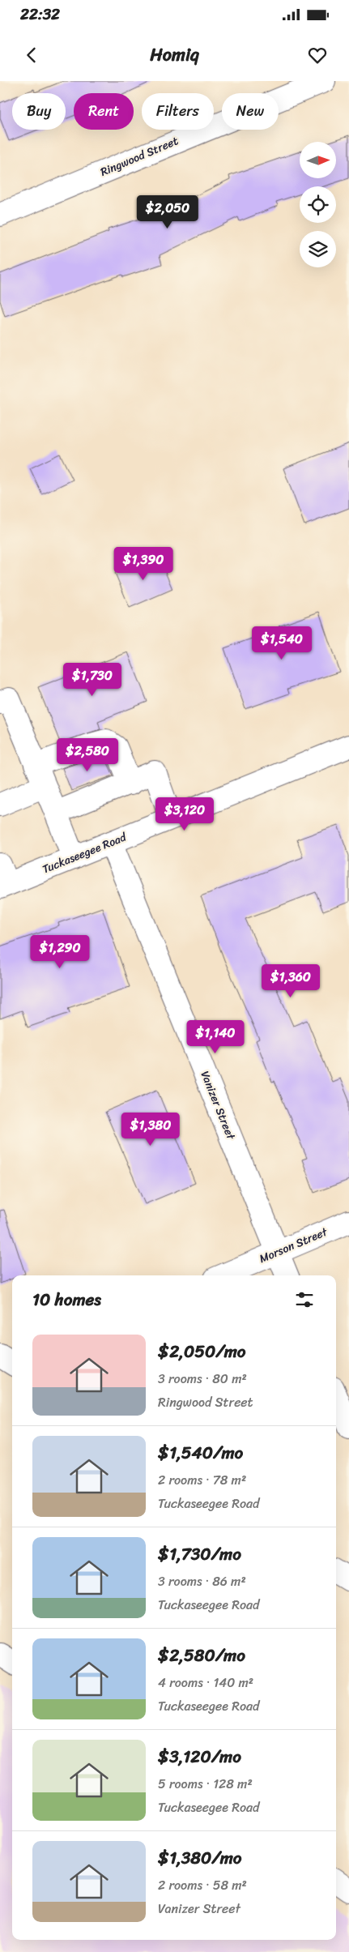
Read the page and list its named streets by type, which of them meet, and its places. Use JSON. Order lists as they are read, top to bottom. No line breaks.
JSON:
{"streets":{"street":["Ringwood Street","Tuckaseegee Road","Vanizer Street","Morson Street"]},"crossings":[["Tuckaseegee Road","Vanizer Street"],["Vanizer Street","Morson Street"]],"north":"right","page":{"status":"22:32","header":"Homiq","chip":["Buy","Rent","Filters","New"],"price":["$2,050","$1,390","$1,540","$1,730","$2,580","$3,120","$1,290","$1,360","$1,140","$1,380"],"heading":"10 homes","list":[{"name":"$2,050/mo","note":"3 rooms · 80 m² · Ringwood Street"},{"name":"$1,540/mo","note":"2 rooms · 78 m² · Tuckaseegee Road"},{"name":"$1,730/mo","note":"3 rooms · 86 m² · Tuckaseegee Road"},{"name":"$2,580/mo","note":"4 rooms · 140 m² · Tuckaseegee Road"},{"name":"$3,120/mo","note":"5 rooms · 128 m² · Tuckaseegee Road"},{"name":"$1,380/mo","note":"2 rooms · 58 m² · Vanizer Street"}]}}
